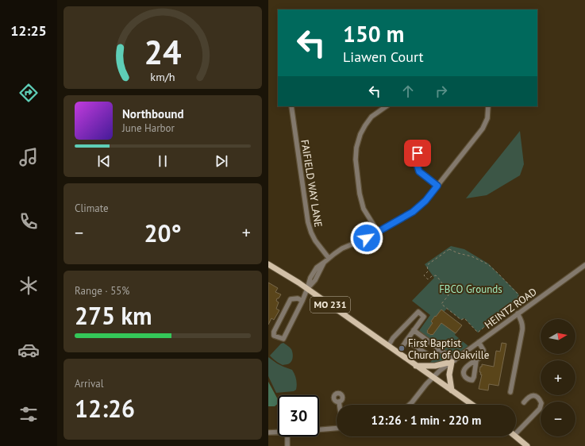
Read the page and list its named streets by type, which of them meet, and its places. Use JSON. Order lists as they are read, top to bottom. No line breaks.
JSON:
{"streets":{"main road":["MO 231"],"street":["FAIFIELD WAY LANE","HEINTZ ROAD"]},"crossings":[["MO 231","HEINTZ ROAD"]],"parks":["FBCO Grounds"],"places":["First Baptist Church of Oakville"],"north":"right","page":{"tabs":"12:25","turn":["150 m","Liawen Court"],"song":["Northbound","June Harbor"],"tile":["Climate",["Range · 55%","275 km"],["Arrival","12:26"]],"heat":["−","20°","+"],"map_buttons":["+","−"],"limit":"30","trip":"12:26 · 1 min · 220 m","gauge":["24","km/h"]}}
